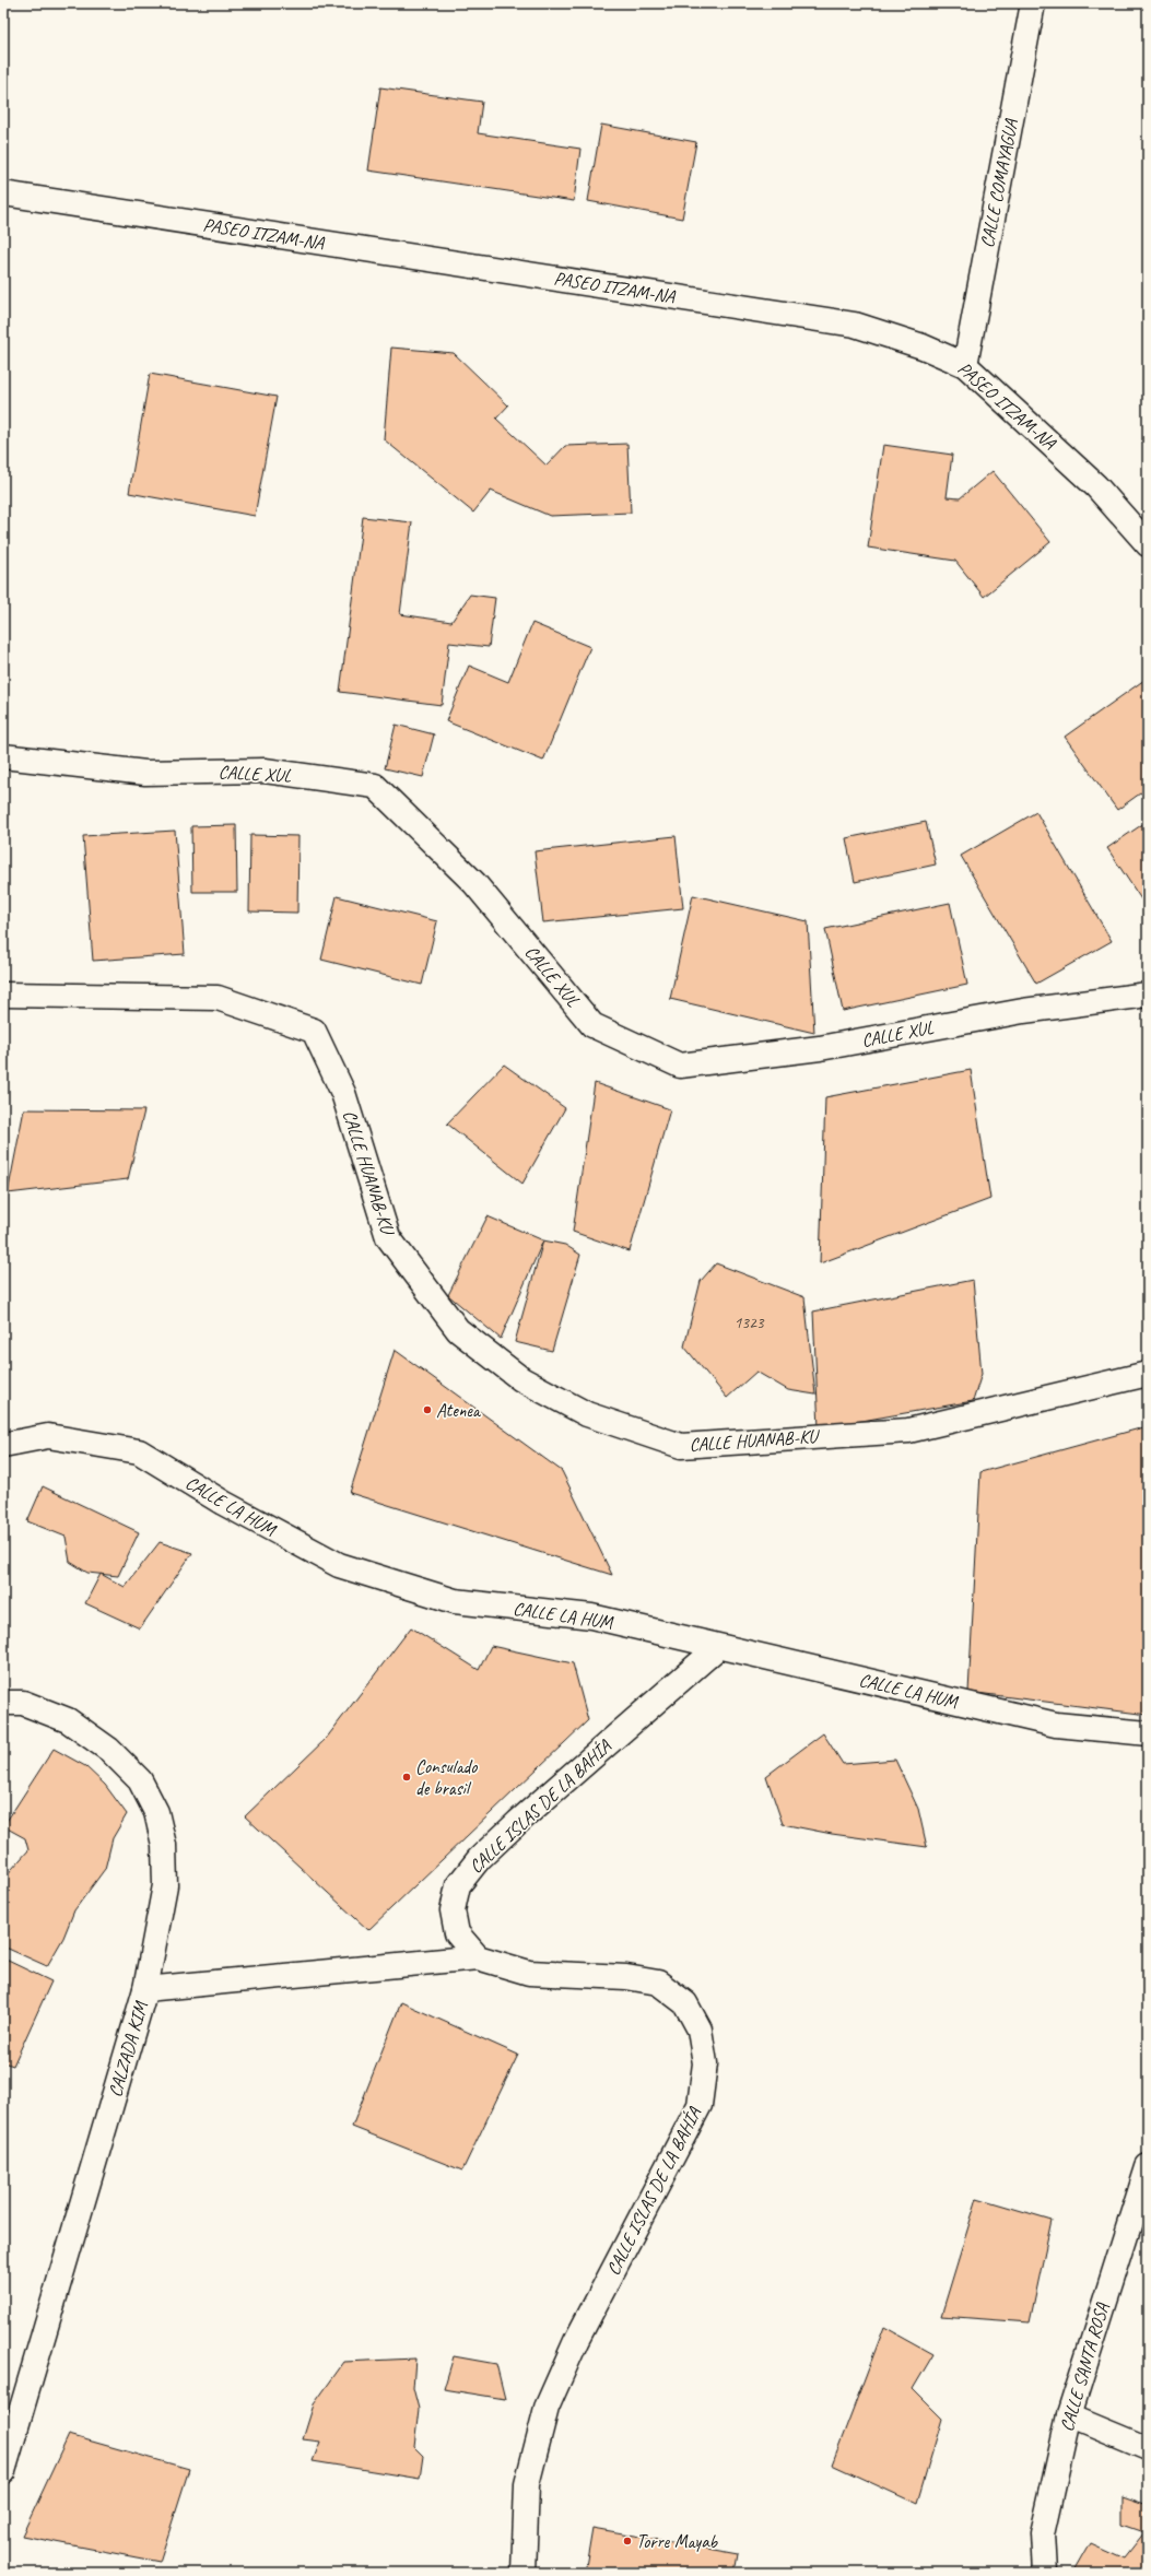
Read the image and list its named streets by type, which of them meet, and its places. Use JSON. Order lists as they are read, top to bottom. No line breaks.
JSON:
{"streets":{"street":["CALLE COMAYAGUA","PASEO ITZAM-NA","CALLE XUL","CALLE HUANAB-KU","CALLE LA HUM","CALLE ISLAS DE LA BAHÍA","CALZADA KIM","CALLE SANTA ROSA"]},"crossings":[["CALLE COMAYAGUA","PASEO ITZAM-NA"],["CALLE LA HUM","CALLE ISLAS DE LA BAHÍA"]],"places":["Atenea","Consulado de brasil","Torre Mayab"],"house_numbers":["1323"]}
